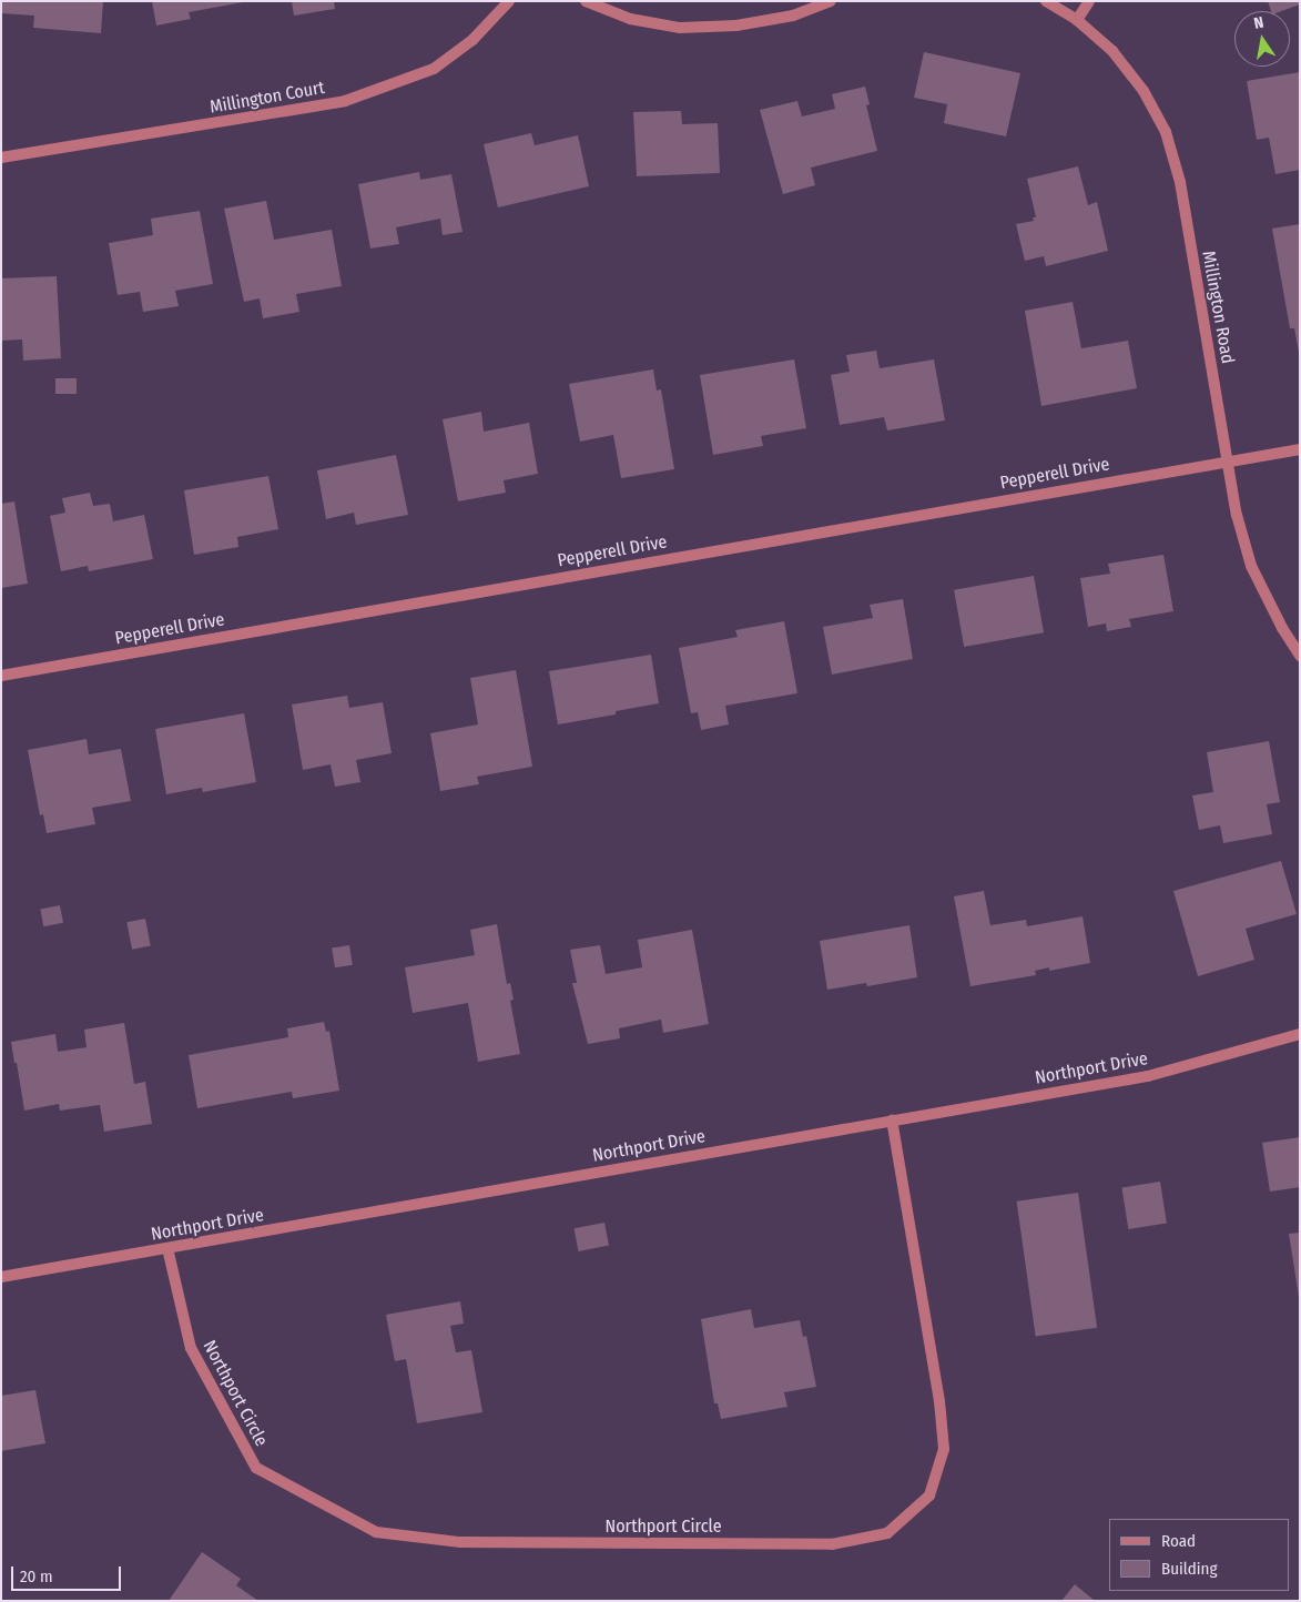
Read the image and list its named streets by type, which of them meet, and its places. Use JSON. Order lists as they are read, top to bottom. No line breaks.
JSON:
{"streets":{"street":["Millington Court","Millington Road","Pepperell Drive","Northport Drive","Northport Circle"]},"crossings":[["Millington Road","Pepperell Drive"],["Northport Drive","Northport Circle"]],"legend":["Road","Building"],"scale_bar":"20 m","north":"top"}
